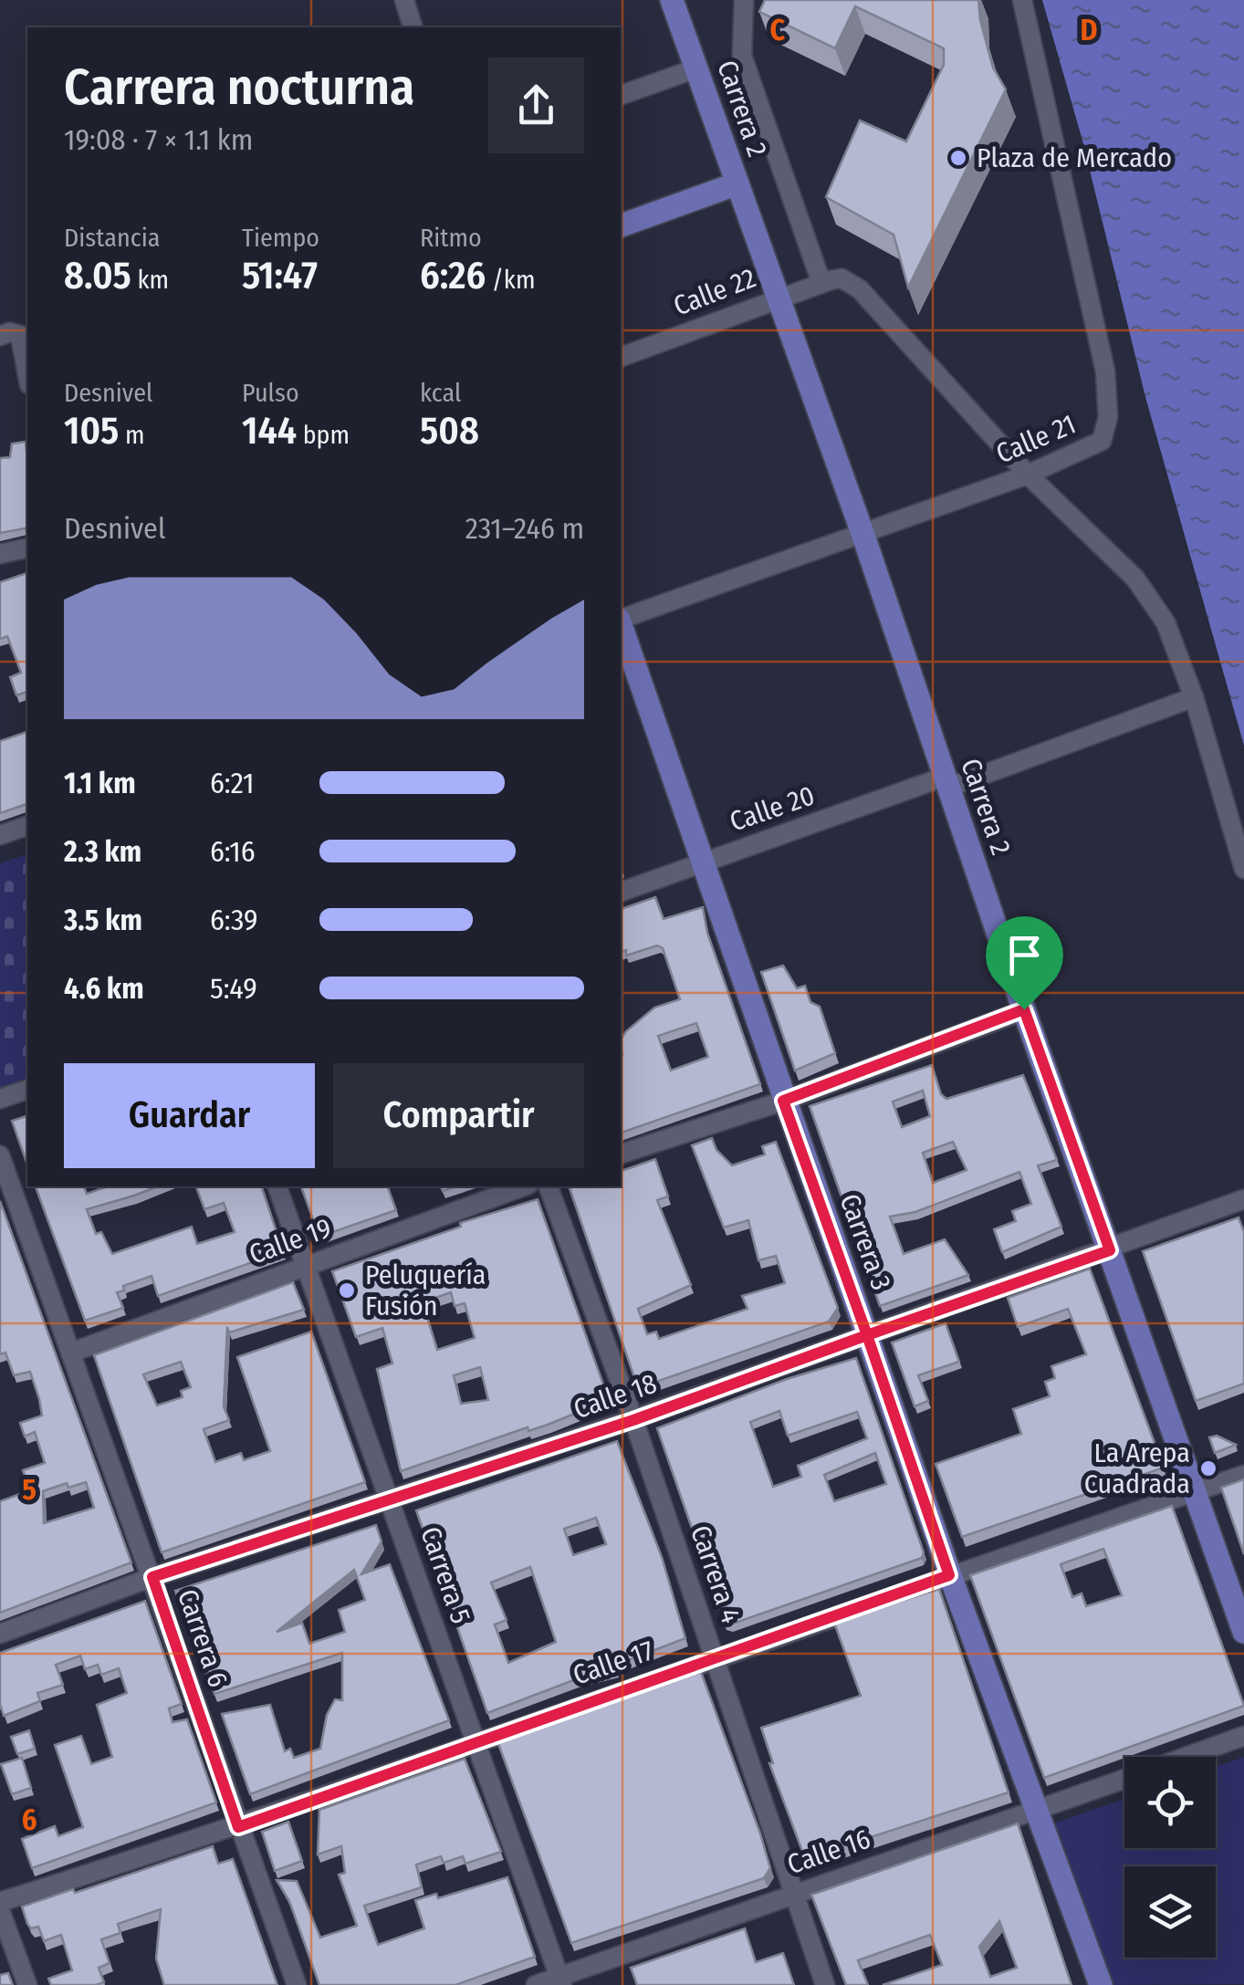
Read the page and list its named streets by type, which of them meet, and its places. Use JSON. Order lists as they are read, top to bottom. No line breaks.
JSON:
{"streets":{"main road":["Carrera 2","Carrera 3"],"street":["Calle 22","Calle 21","Calle 20","Calle 19","Calle 18","Carrera 4","Carrera 5","Carrera 6","Calle 17","Calle 16"]},"crossings":[["Carrera 2","Calle 22"],["Carrera 2","Calle 21"],["Carrera 2","Calle 20"],["Carrera 2","Calle 18"],["Carrera 2","Calle 17"],["Calle 20","Carrera 3"],["Calle 19","Carrera 5"],["Calle 19","Carrera 6"],["Carrera 3","Calle 18"],["Carrera 3","Calle 17"],["Carrera 3","Calle 16"],["Calle 18","Carrera 4"],["Calle 18","Carrera 5"],["Calle 18","Carrera 6"],["Carrera 4","Calle 17"],["Carrera 4","Calle 16"],["Carrera 5","Calle 17"],["Carrera 5","Calle 16"],["Carrera 6","Calle 17"]],"places":["Plaza de Mercado","Peluquería Fusión","La Arepa Cuadrada"],"page":{"heading":["Carrera nocturna","19:08 · 7 × 1.1 km"],"stats":[["Distancia","8.05 km"],["Tiempo","51:47"],["Ritmo","6:26 /km"],["Desnivel","105 m"],["Pulso","144 bpm"],["kcal","508"]],"chart":["Desnivel","231–246 m"],"list":[{"name":"1.1 km","note":"6:21"},{"name":"2.3 km","note":"6:16"},{"name":"3.5 km","note":"6:39"},{"name":"4.6 km","note":"5:49"}],"buttons":["Guardar","Compartir"]},"grid":{"columns":["C","D"],"rows":["5","6"]}}
